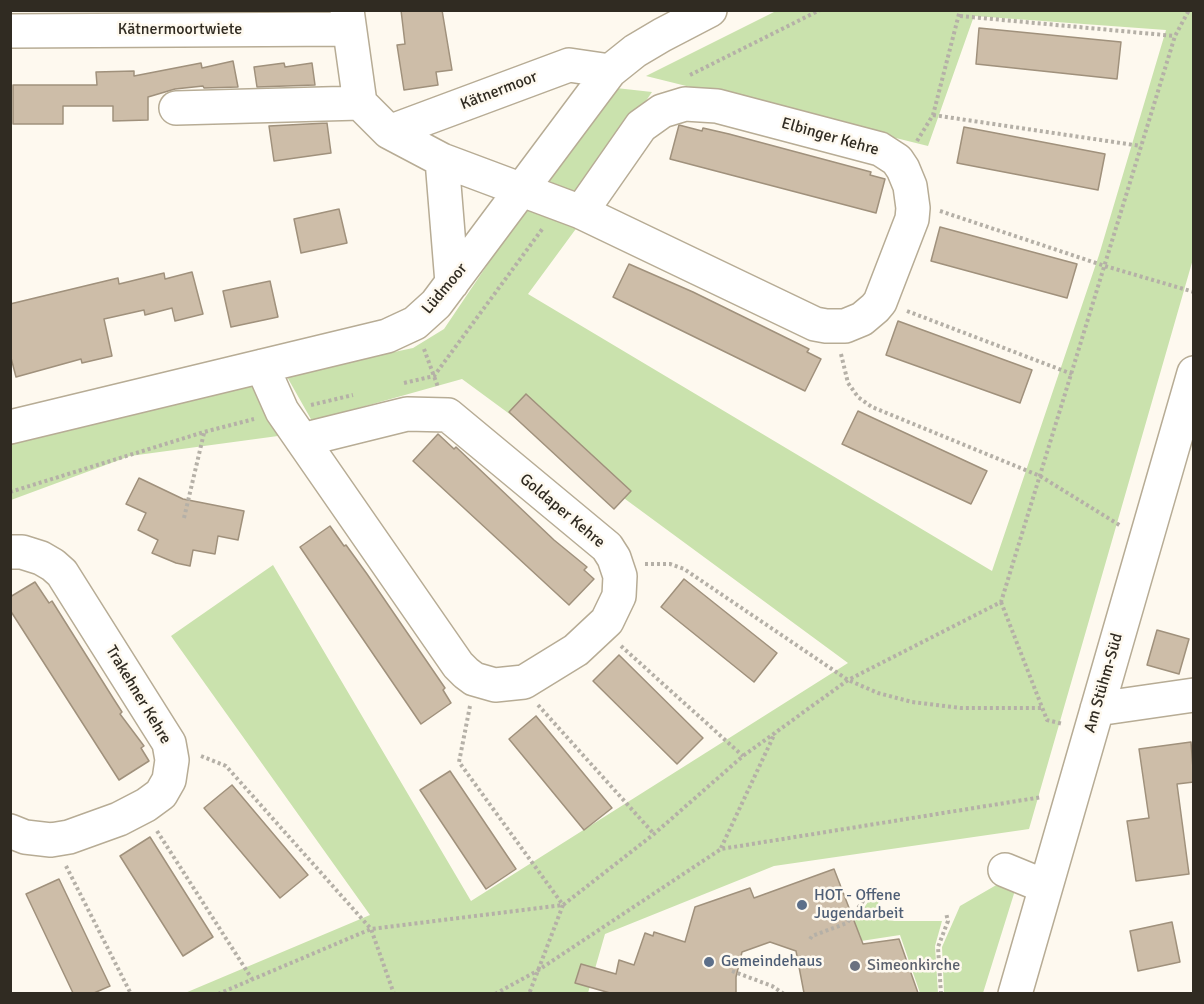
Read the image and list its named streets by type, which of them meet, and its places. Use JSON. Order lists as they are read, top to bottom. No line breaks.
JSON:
{"streets":{"street":["Kätnermoortwiete","Kätnermoor","Elbinger Kehre","Lüdmoor","Goldaper Kehre","Am Stühm-Süd","Trakehner Kehre"]},"crossings":[["Kätnermoor","Lüdmoor"]],"places":["HOT - Offene Jugendarbeit","Gemeindehaus","Simeonkirche"]}
